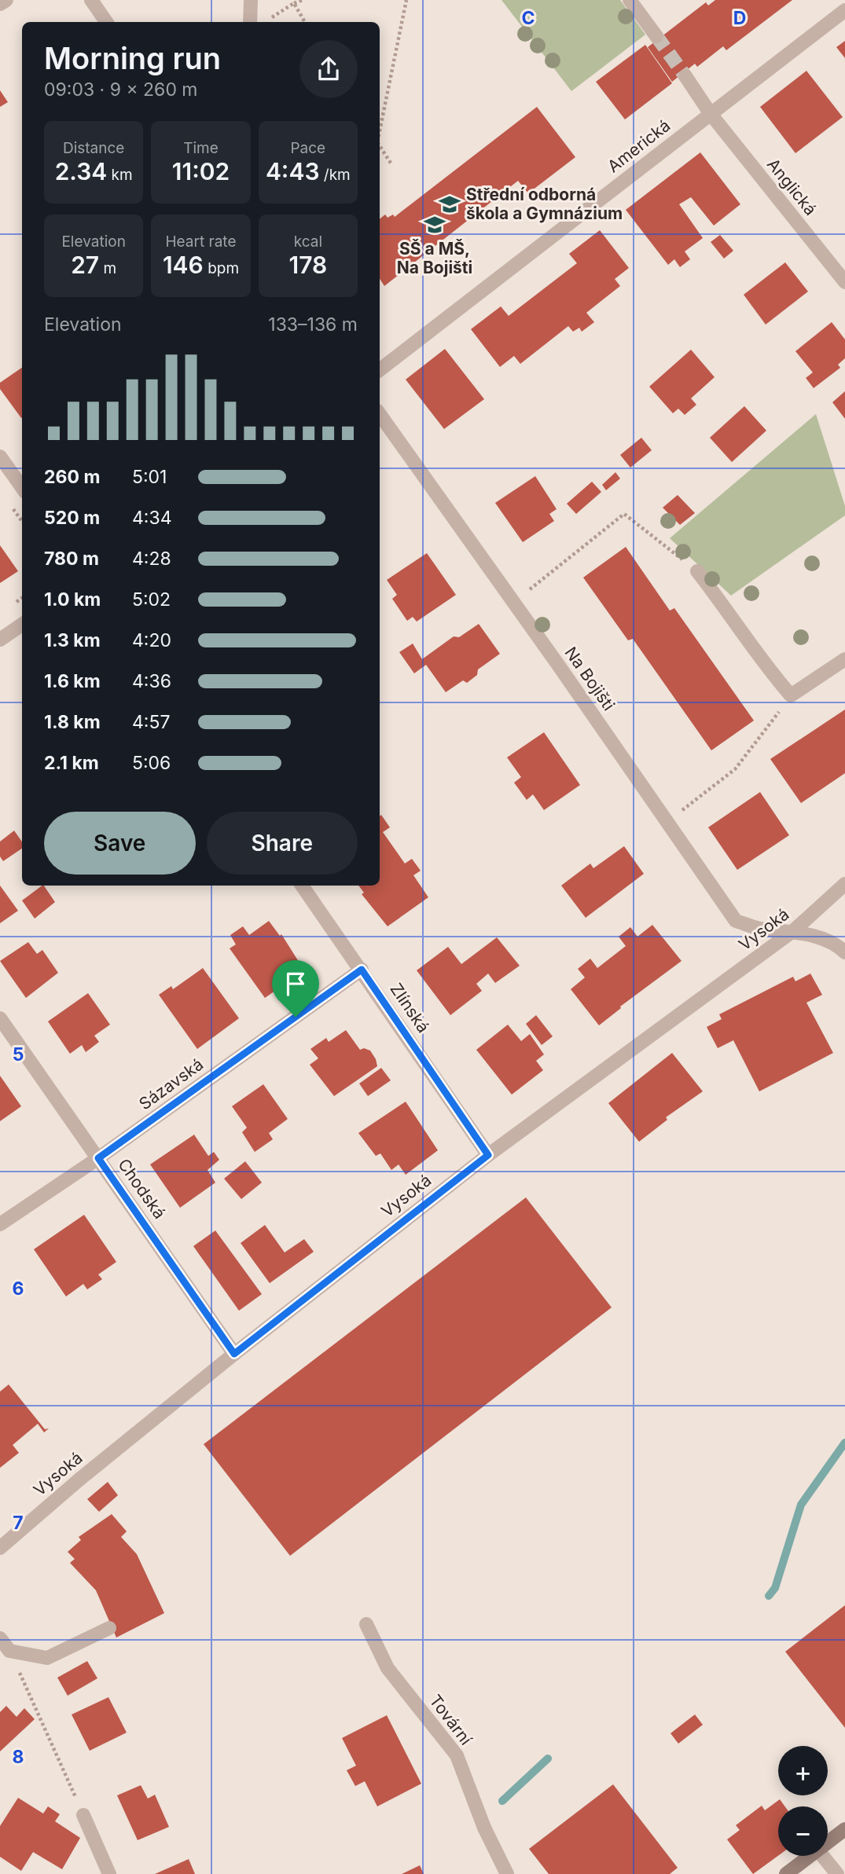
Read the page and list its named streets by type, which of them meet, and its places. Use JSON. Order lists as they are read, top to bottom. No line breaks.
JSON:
{"streets":{"street":["Americká","Anglická","Na Bojišti","Vysoká","Zlínská","Sázavská","Chodská","Tovární"]},"crossings":[["Americká","Anglická"],["Na Bojišti","Vysoká"],["Vysoká","Zlínská"],["Vysoká","Chodská"],["Zlínská","Sázavská"],["Sázavská","Chodská"]],"places":{"school or university":["Střední odborná škola a Gymnázium","SŠ a MŠ, Na Bojišti"]},"page":{"heading":["Morning run","09:03 · 9 × 260 m"],"stats":[["Distance","2.34 km"],["Time","11:02"],["Pace","4:43 /km"],["Elevation","27 m"],["Heart rate","146 bpm"],["kcal","178"]],"chart":["Elevation","133–136 m"],"list":[{"name":"260 m","note":"5:01"},{"name":"520 m","note":"4:34"},{"name":"780 m","note":"4:28"},{"name":"1.0 km","note":"5:02"},{"name":"1.3 km","note":"4:20"},{"name":"1.6 km","note":"4:36"},{"name":"1.8 km","note":"4:57"},{"name":"2.1 km","note":"5:06"}],"buttons":["Save","Share"],"map_buttons":["+","−"]},"grid":{"columns":["C","D"],"rows":["5","6","7","8"]}}
